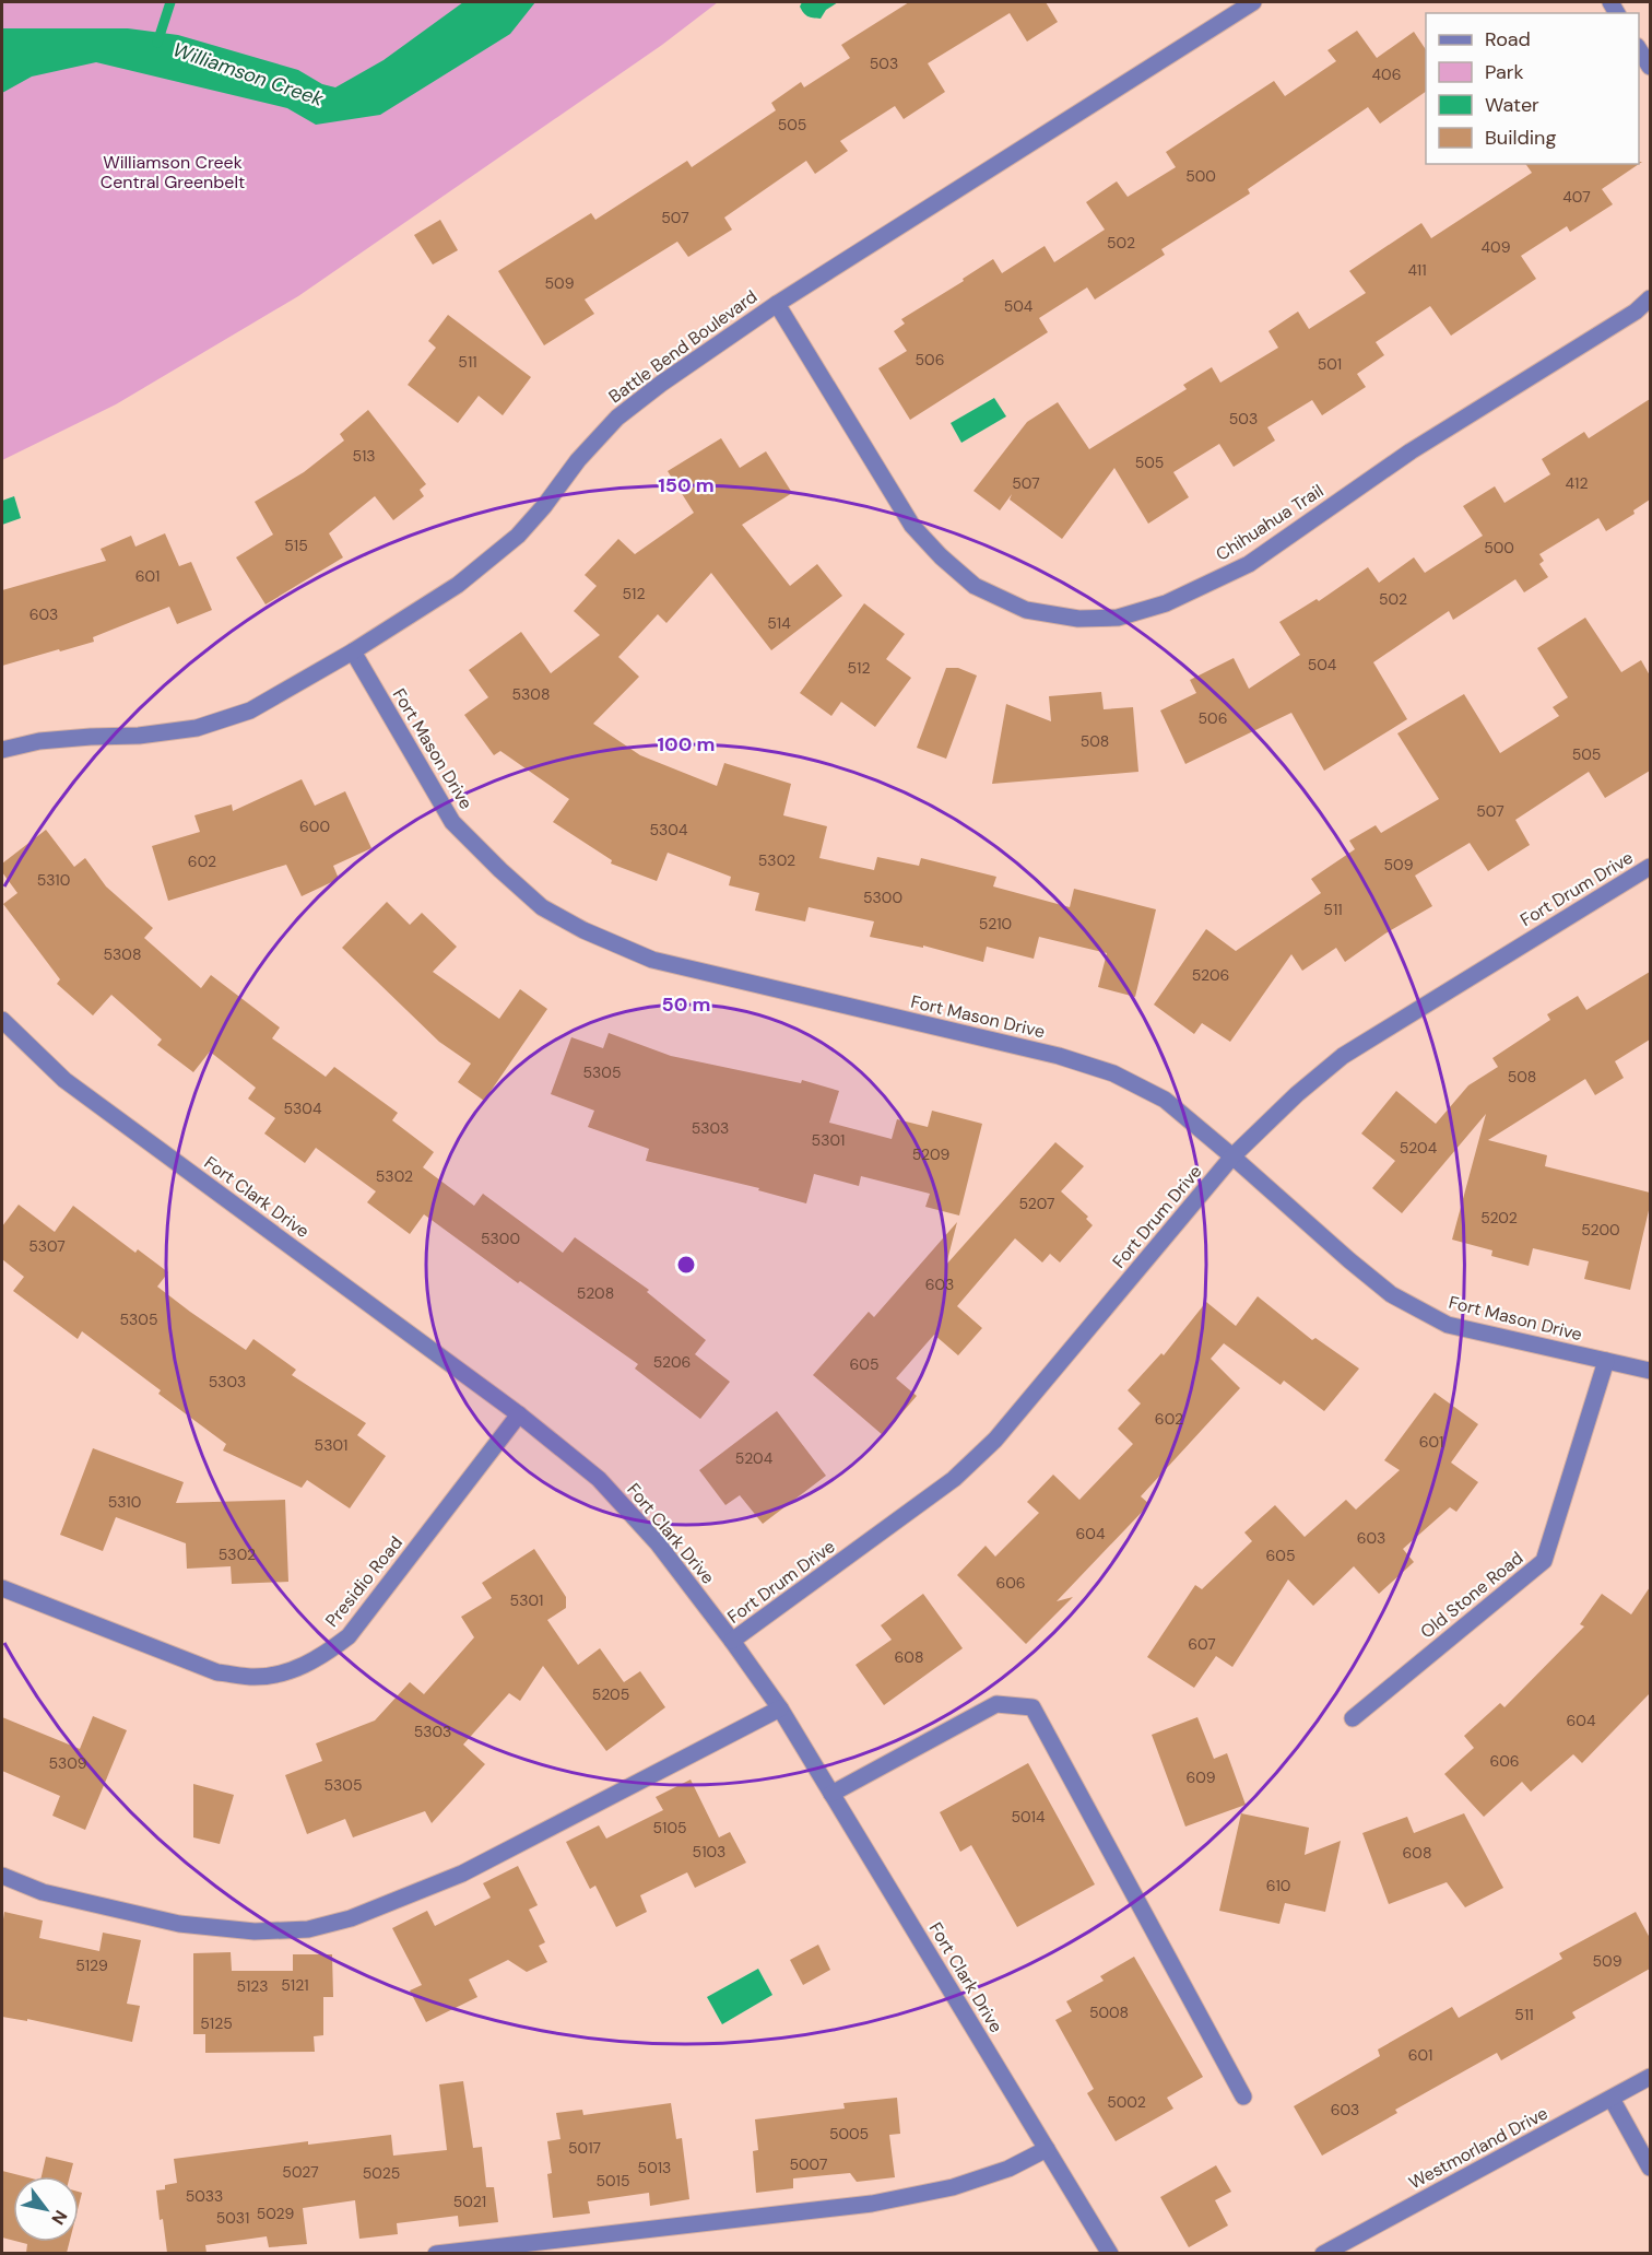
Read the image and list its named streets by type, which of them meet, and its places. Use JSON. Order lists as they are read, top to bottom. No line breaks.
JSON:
{"streets":{"street":["Battle Bend Boulevard","Chihuahua Trail","Fort Mason Drive","Fort Drum Drive","Fort Clark Drive","Presidio Road","Old Stone Road","Westmorland Drive"]},"crossings":[["Battle Bend Boulevard","Chihuahua Trail"],["Battle Bend Boulevard","Fort Mason Drive"],["Fort Mason Drive","Fort Drum Drive"],["Fort Mason Drive","Old Stone Road"],["Fort Drum Drive","Fort Clark Drive"],["Fort Clark Drive","Presidio Road"]],"water":["Williamson Creek"],"parks":["Williamson Creek Central Greenbelt"],"house_numbers":["503","406","505","500","407","507","502","409","411","509","504","506","511","501","503","513","505","507","412","515","500","601","512","502","603","514","504","512","5308","506","508","505","507","600","5304","5302","602","509","5310","5300","511","5210","5308","5206","5305","508","5304","5303","5301","5204","5209","5302","5207","5202","5200","5300","5307","603","5208","5305","5206","605","5303","602","601","5301","5204","5310","604","603","5302","605","606","5301","607","608","5205","604","5303","606","5309","609","5305","5014","5105","5103","608","610","509","5129","5121","5123","5008","511","5125","601","5002","603","5005","5017","5007","5013","5027","5025","5015","5033","5021","5029","5031"],"legend":["Road","Park","Water","Building"],"north":"bottom right","rings":["150 m","100 m","50 m"]}
